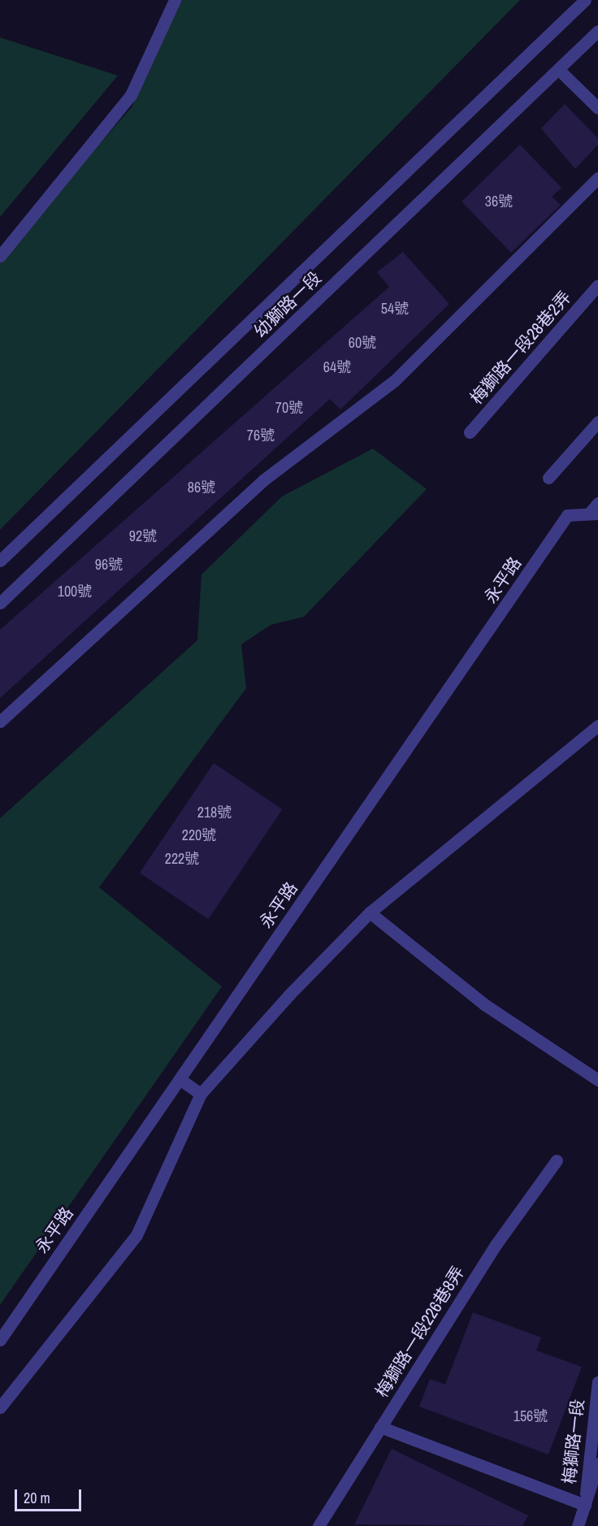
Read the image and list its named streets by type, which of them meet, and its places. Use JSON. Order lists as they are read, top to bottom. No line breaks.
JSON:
{"streets":{"street":["幼獅路一段","梅獅路一段28巷2弄","永平路","梅獅路一段226巷8弄","梅獅路一段"]},"house_numbers":["36號","54號","60號","64號","70號","76號","86號","92號","96號","100號","218號","220號","222號","156號"],"scale_bar":"20 m"}
